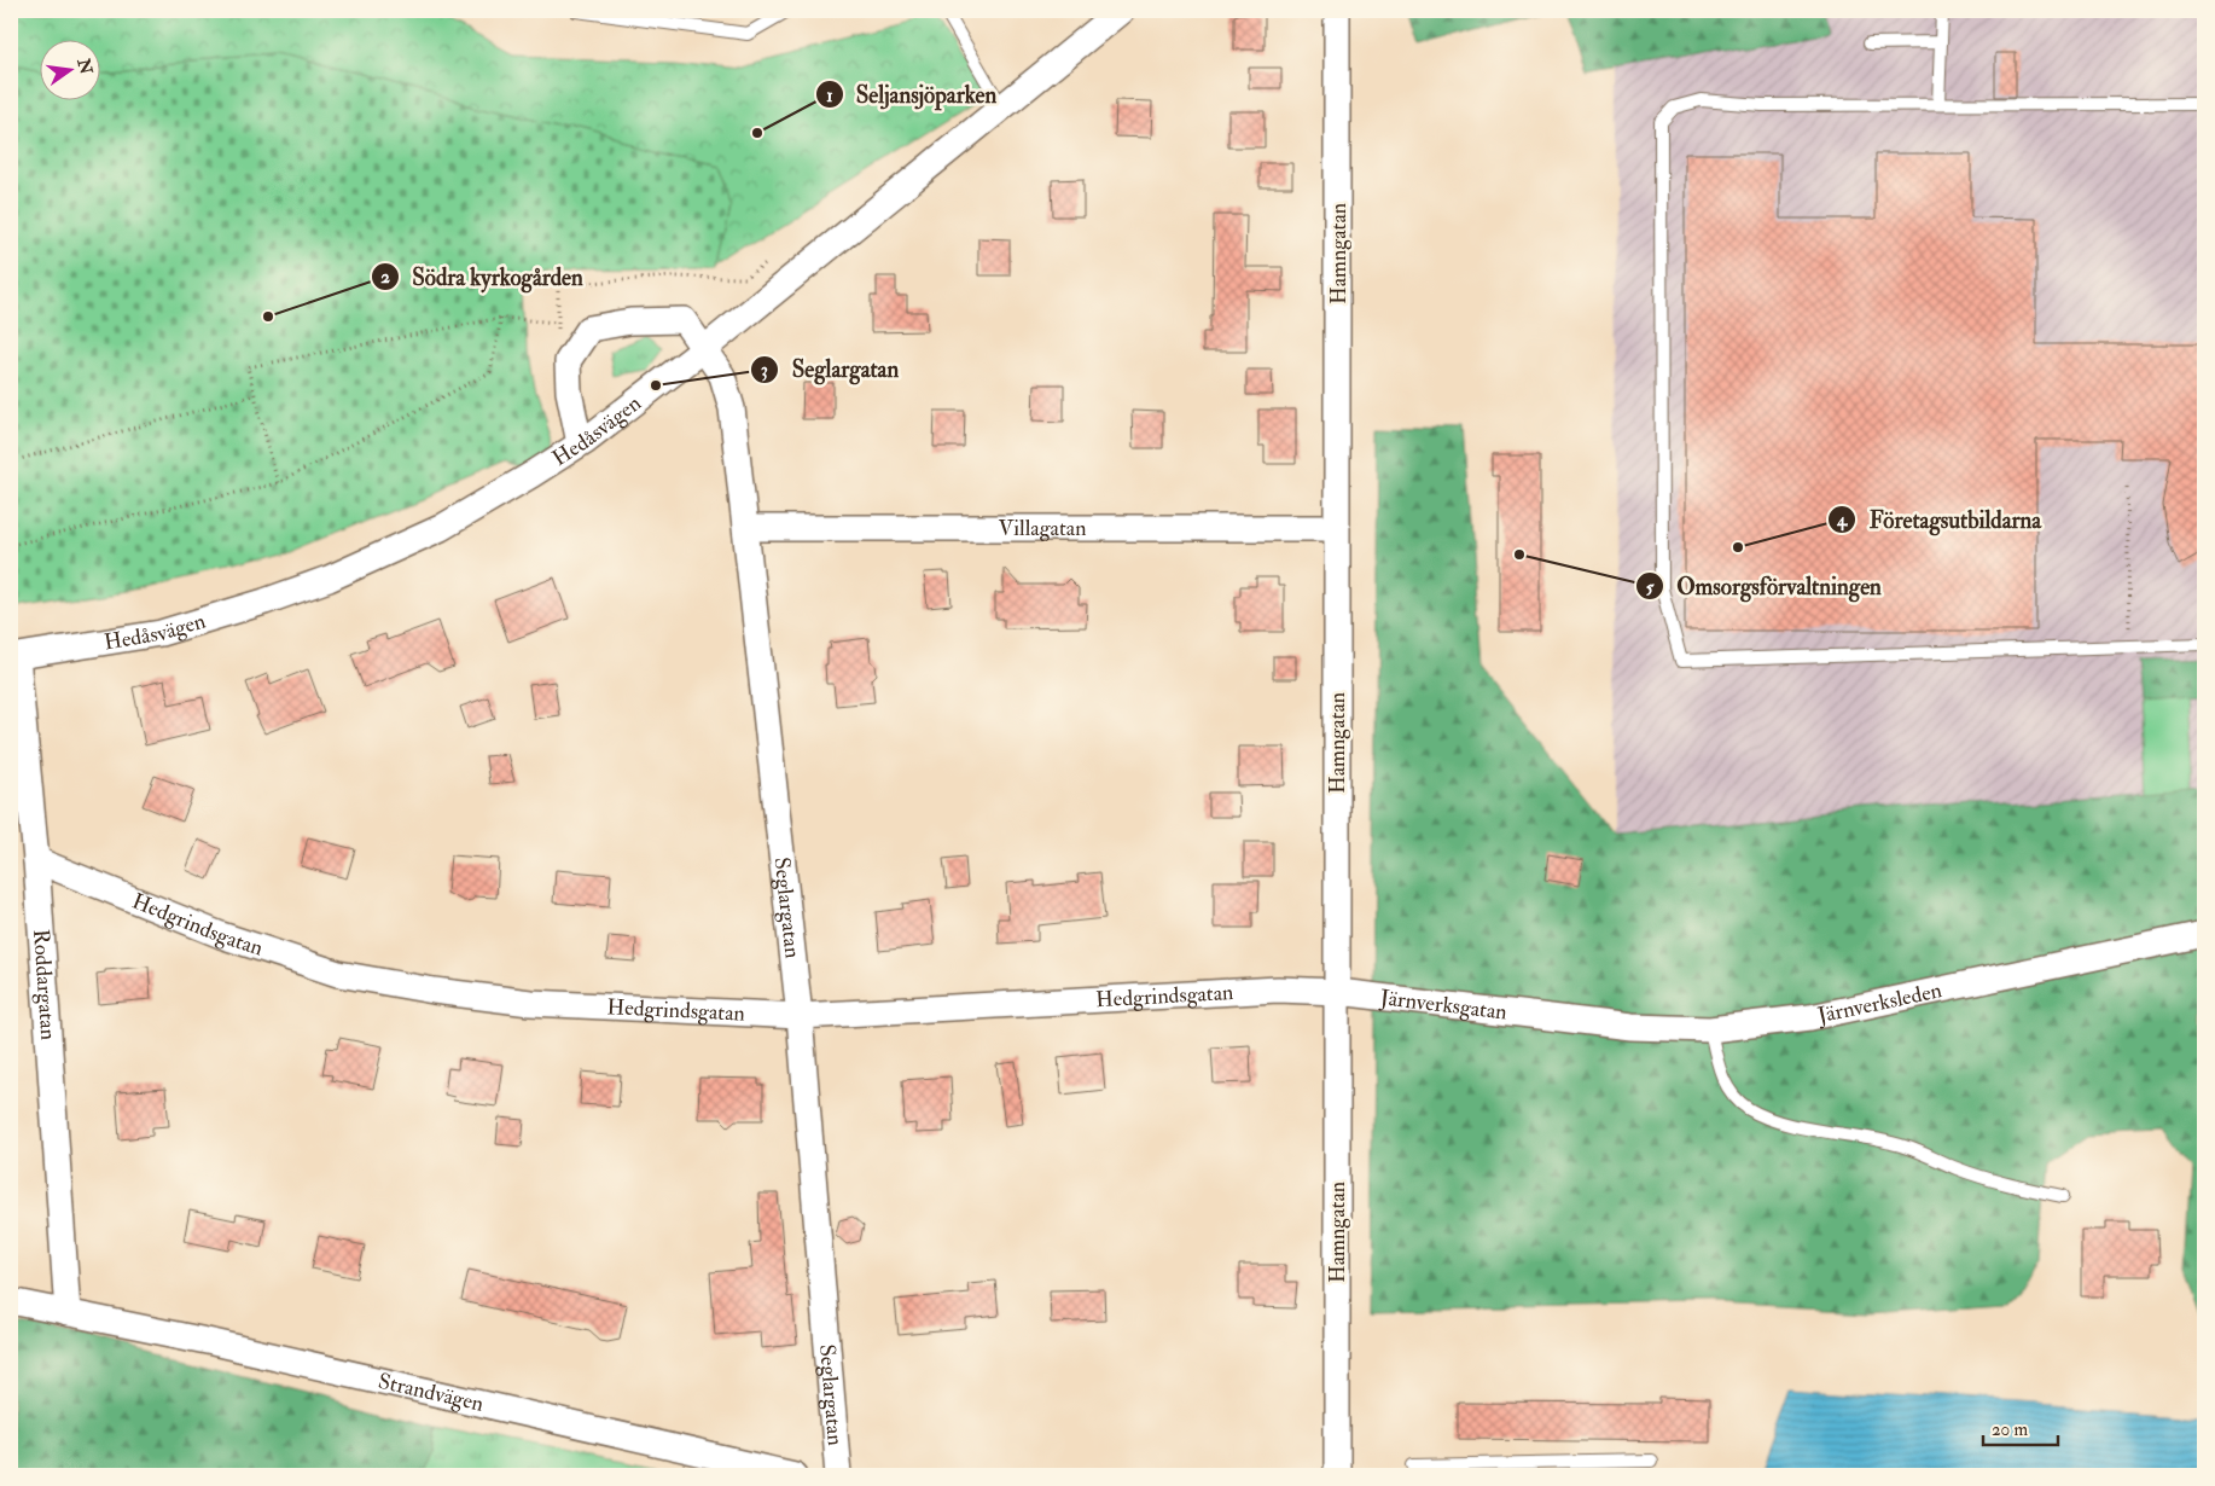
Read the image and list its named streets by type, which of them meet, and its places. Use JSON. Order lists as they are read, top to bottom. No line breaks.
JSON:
{"streets":{"street":["Hamngatan","Hedåsvägen","Villagatan","Seglargatan","Hedgrindsgatan","Roddargatan","Järnverksleden","Järnverksgatan","Strandvägen"]},"crossings":[["Hamngatan","Villagatan"],["Hamngatan","Hedgrindsgatan"],["Hamngatan","Järnverksgatan"],["Hedåsvägen","Seglargatan"],["Hedåsvägen","Roddargatan"],["Villagatan","Seglargatan"],["Seglargatan","Hedgrindsgatan"],["Hedgrindsgatan","Roddargatan"],["Hedgrindsgatan","Järnverksgatan"],["Roddargatan","Strandvägen"],["Järnverksleden","Järnverksgatan"]],"places":["Seljansjöparken","Södra kyrkogården","Seglargatan","Företagsutbildarna","Omsorgsförvaltningen"],"scale_bar":"20 m","north":"right"}
